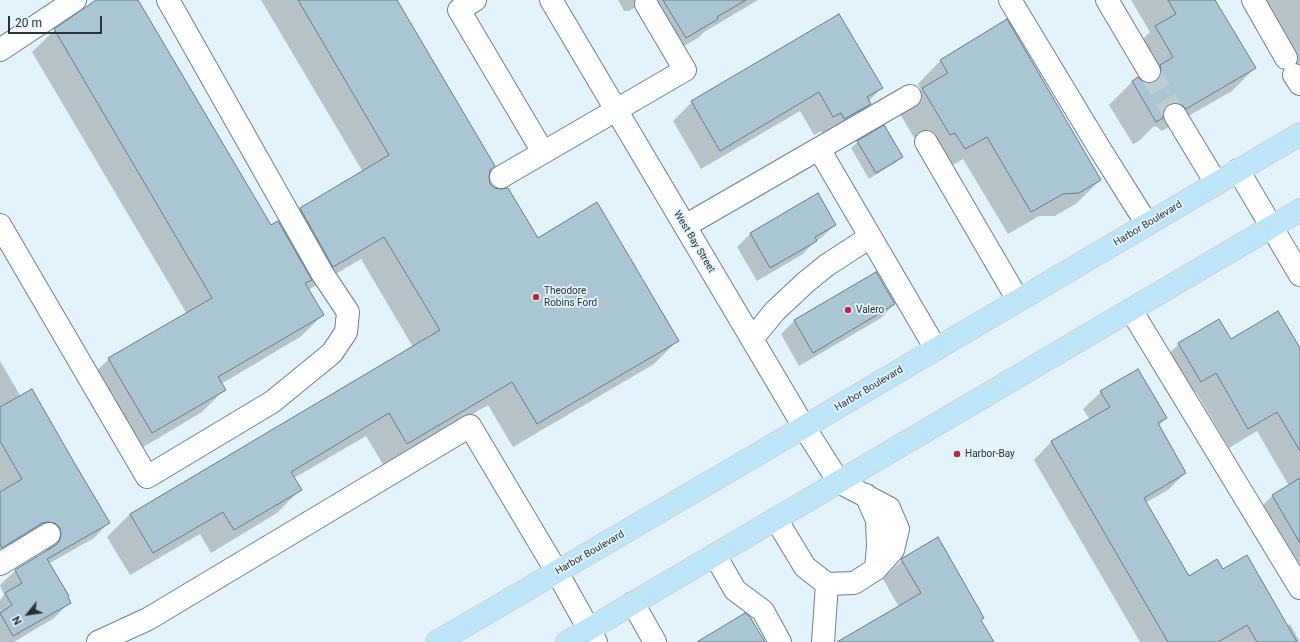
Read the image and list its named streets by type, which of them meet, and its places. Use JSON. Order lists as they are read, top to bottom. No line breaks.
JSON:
{"streets":{"main road":["Harbor Boulevard"],"street":["West Bay Street"]},"crossings":[["Harbor Boulevard","West Bay Street"]],"places":["Theodore Robins Ford","Valero","Harbor-Bay"],"scale_bar":"20 m","north":"bottom left"}
